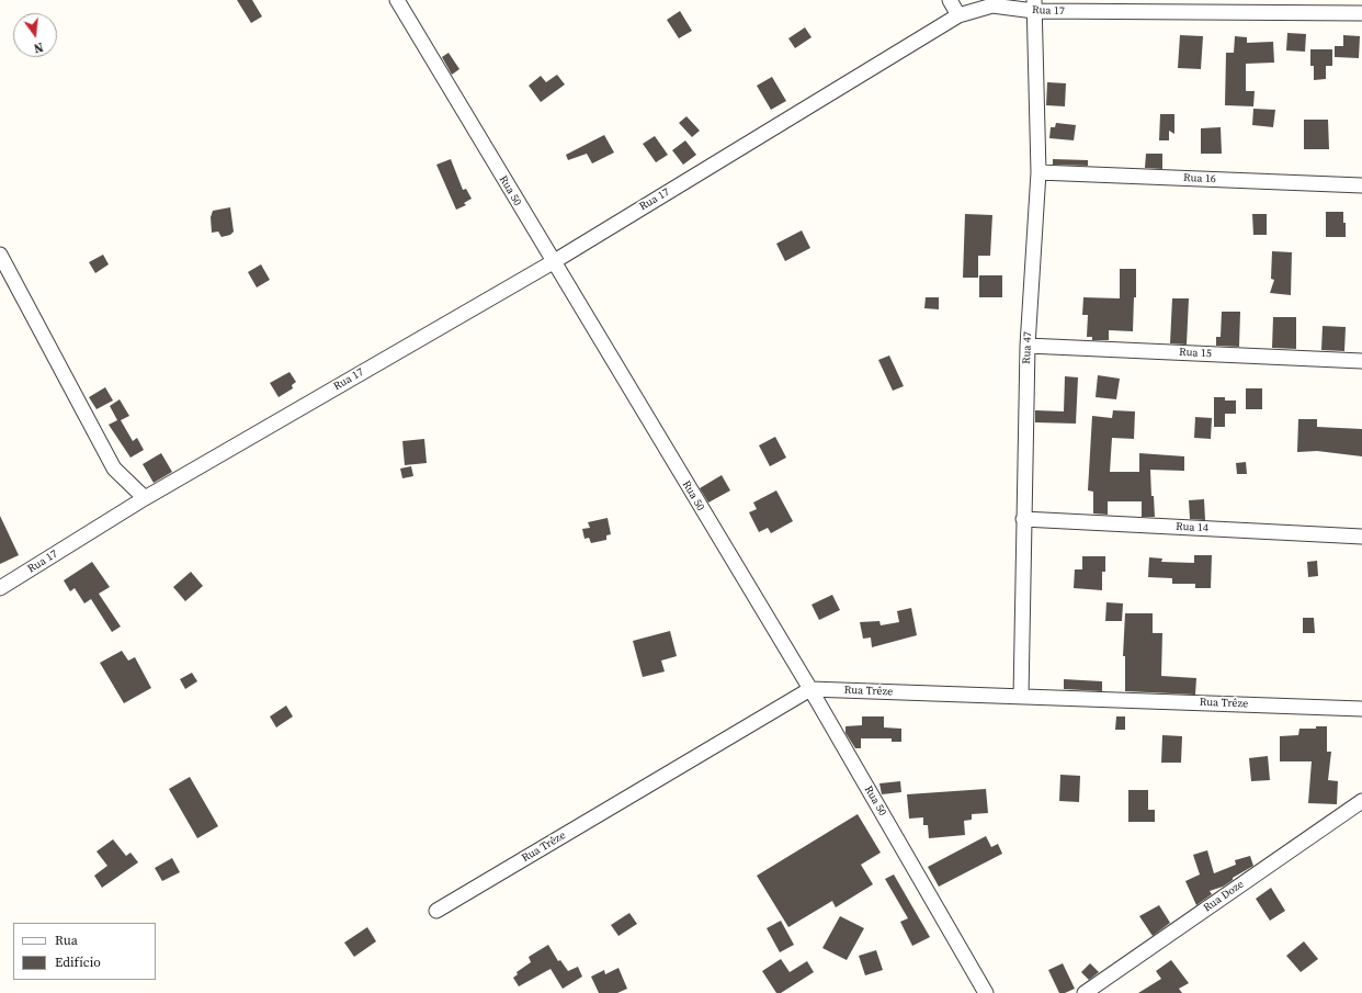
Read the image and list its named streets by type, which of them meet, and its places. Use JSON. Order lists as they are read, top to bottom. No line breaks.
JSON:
{"streets":{"street":["Rua 17","Rua 16","Rua 50","Rua 47","Rua 15","Rua 14","Rua Trêze","Rua Doze"]},"crossings":[["Rua 17","Rua 50"],["Rua 17","Rua 47"],["Rua 16","Rua 47"],["Rua 50","Rua Trêze"],["Rua 47","Rua 15"],["Rua 47","Rua 14"],["Rua 47","Rua Trêze"]],"legend":["Rua","Edifício"],"north":"bottom"}
